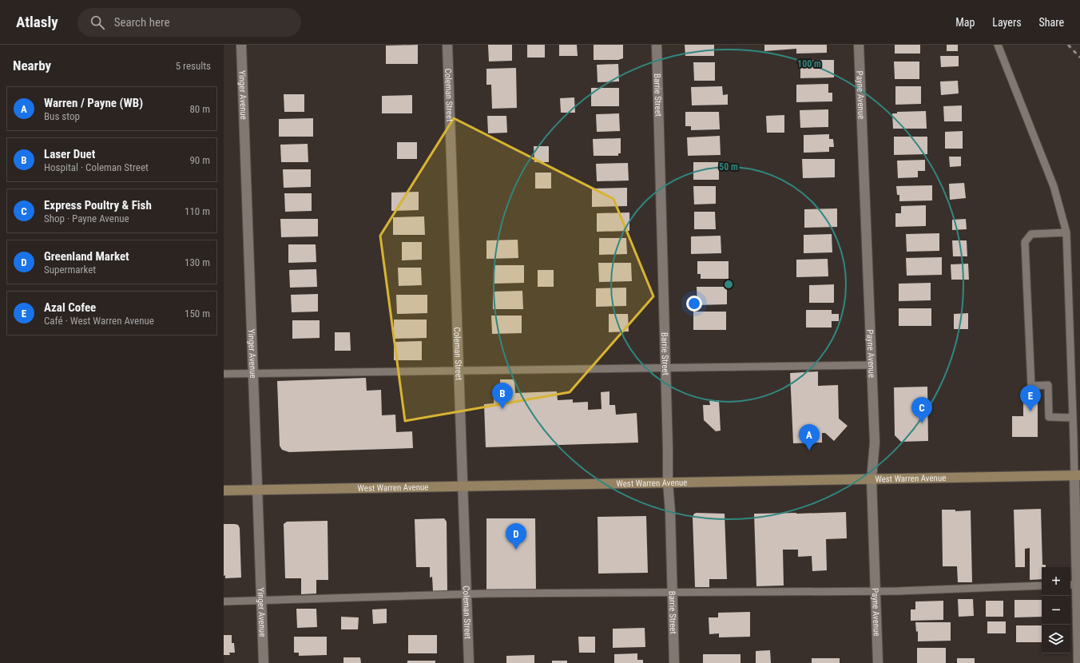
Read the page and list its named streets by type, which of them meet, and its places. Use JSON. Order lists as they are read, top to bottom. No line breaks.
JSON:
{"streets":{"main road":["West Warren Avenue"],"street":["Yinger Avenue","Coleman Street","Barrie Street","Payne Avenue"]},"crossings":[["Yinger Avenue","West Warren Avenue"],["Coleman Street","West Warren Avenue"],["Barrie Street","West Warren Avenue"],["Payne Avenue","West Warren Avenue"]],"page":{"header":"Atlasly","search":"Search here","nav":["Map","Layers","Share"],"heading":["Nearby","5 results"],"list":[{"mark":"A","name":"Warren / Payne (WB)","note":"Bus stop","value":"80 m"},{"mark":"B","name":"Laser Duet","note":"Hospital · Coleman Street","value":"90 m"},{"mark":"C","name":"Express Poultry & Fish","note":"Shop · Payne Avenue","value":"110 m"},{"mark":"D","name":"Greenland Market","note":"Supermarket","value":"130 m"},{"mark":"E","name":"Azal Cofee","note":"Café · West Warren Avenue","value":"150 m"}],"pins":["B","E","C","A","D"],"map_buttons":["+","−"]},"rings":["100 m","50 m"]}
